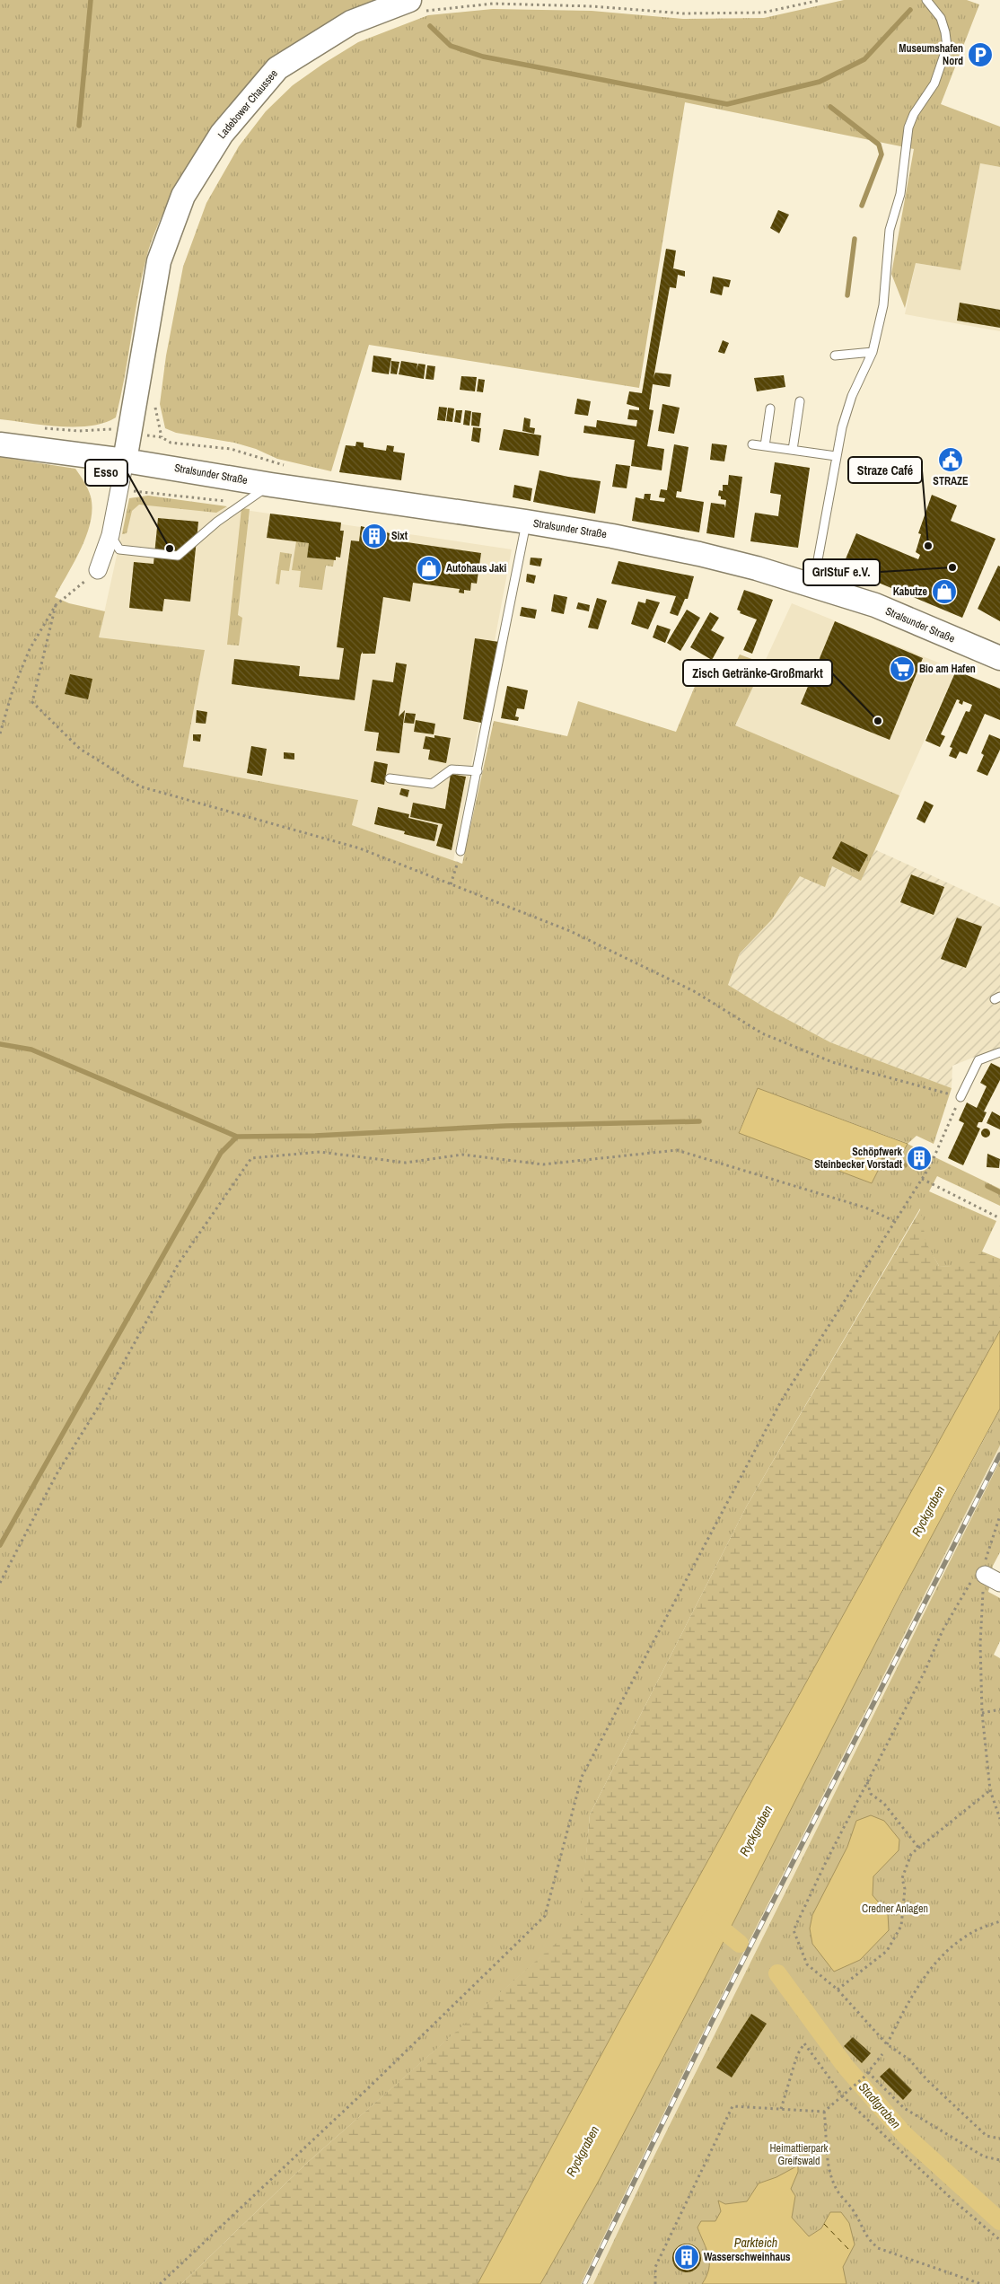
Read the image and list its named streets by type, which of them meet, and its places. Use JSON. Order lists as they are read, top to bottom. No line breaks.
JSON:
{"streets":{"main road":["Ladebower Chaussee","Stralsunder Straße"]},"crossings":[["Ladebower Chaussee","Stralsunder Straße"]],"water":["Ryckgraben","Stadtgraben","Parkteich"],"parks":["Credner Anlagen","Heimattierpark Greifswald"],"places":{"parking":["Museumshafen Nord"],"public building":["STRAZE"],"building":["Sixt","Schöpfwerk Steinbecker Vorstadt","Wasserschweinhaus"],"other":["Straze Café","Esso","GrIStuF e.V.","Zisch Getränke-Großmarkt"],"shop":["Autohaus Jaki","Kabutze"],"supermarket":["Bio am Hafen"]}}
